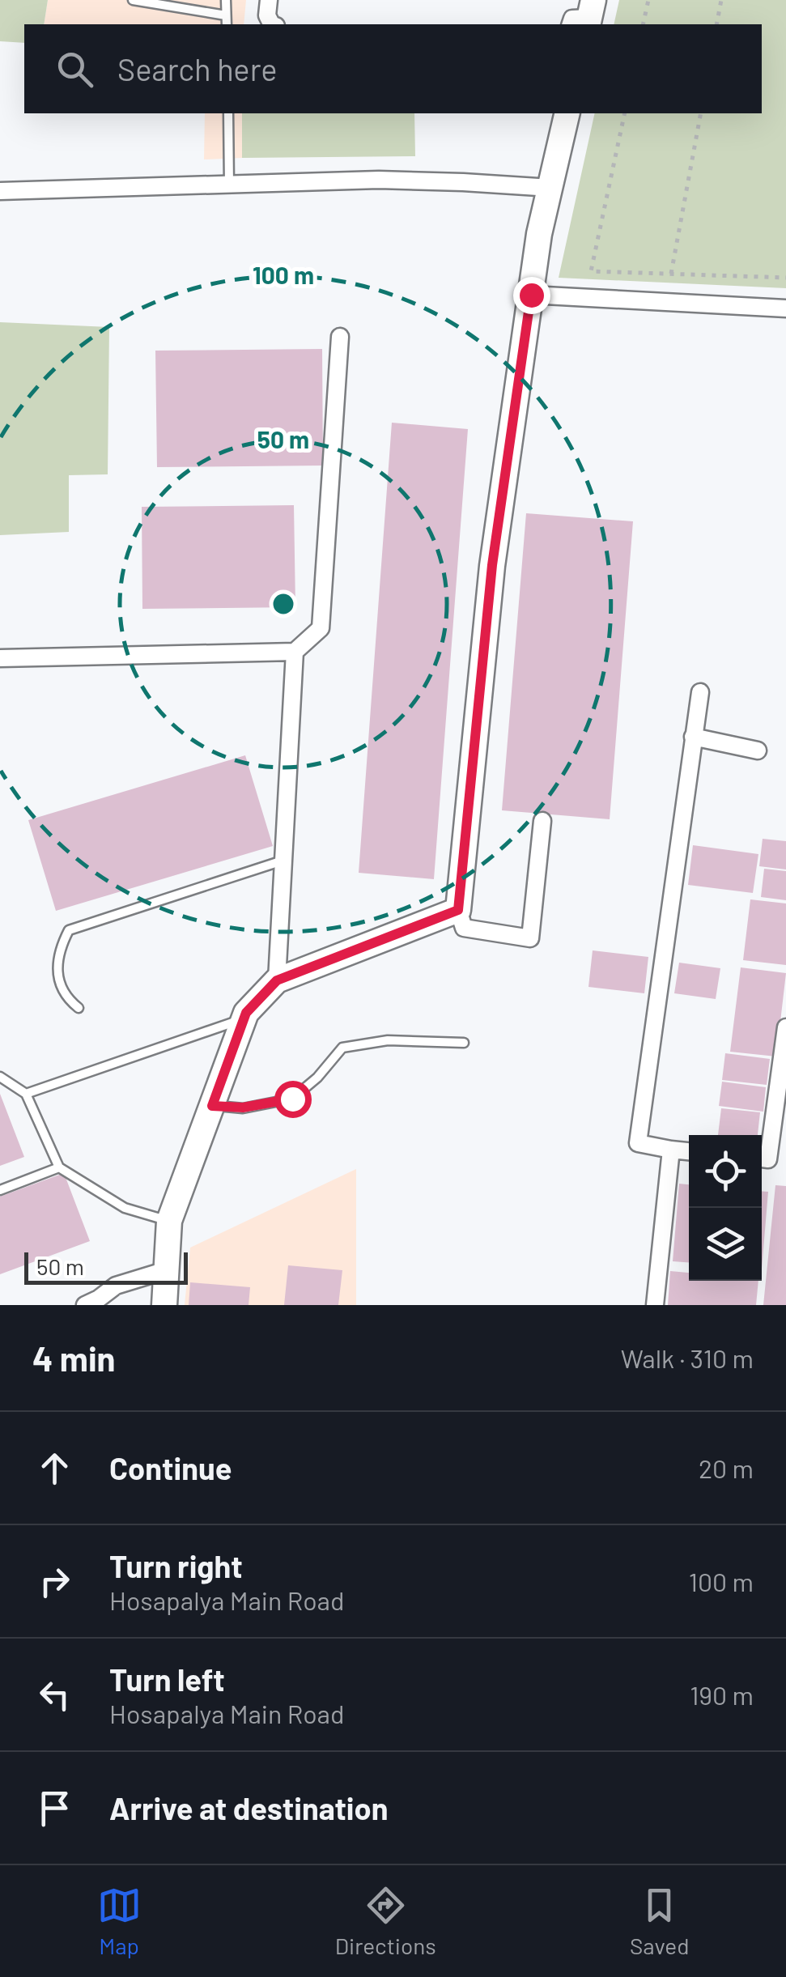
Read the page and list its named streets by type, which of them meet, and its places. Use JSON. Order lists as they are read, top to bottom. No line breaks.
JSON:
{"scale_bar":"50 m","page":{"search":"Search here","scale":"50 m","heading":["4 min","Walk · 310 m"],"list":[["Continue","20 m"],["Turn right","Hosapalya Main Road","100 m"],["Turn left","Hosapalya Main Road","190 m"],"Arrive at destination"],"nav":["Map","Directions","Saved"]},"rings":["100 m","50 m"]}
